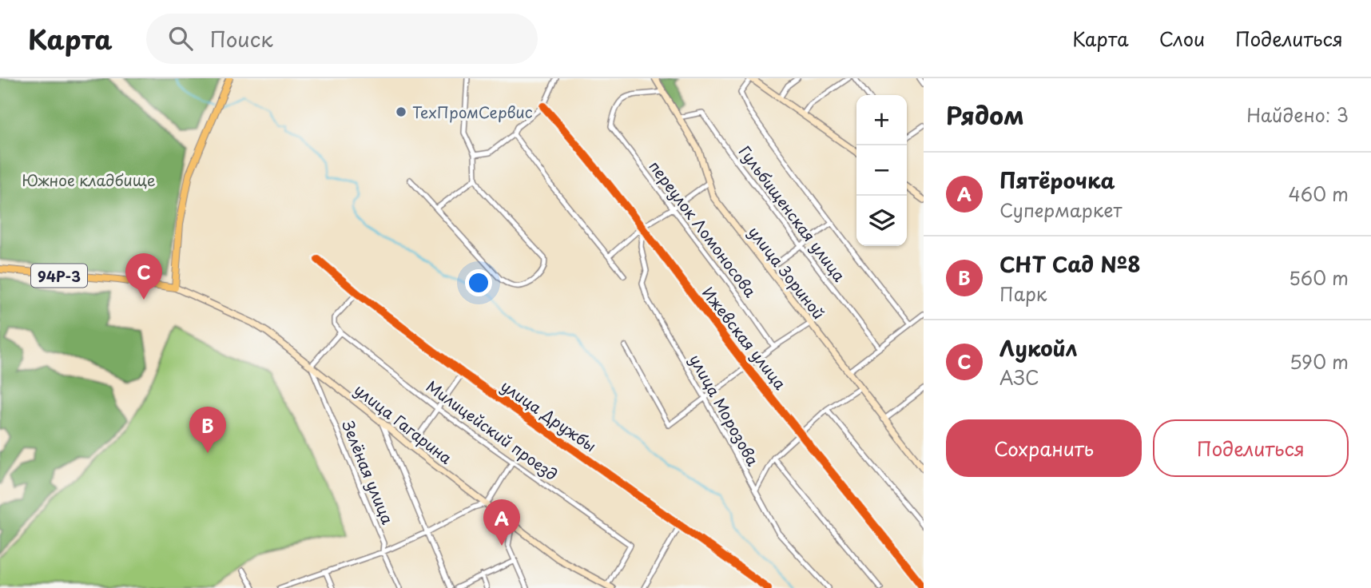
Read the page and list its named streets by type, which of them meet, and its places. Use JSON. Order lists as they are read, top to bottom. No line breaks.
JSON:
{"streets":{"main road":["улица Зориной","94Р-3","улица Гагарина"],"street":["Гульбищенская улица","переулок Ломоносова","Ижевская улица","улица Морозова","улица Дружбы","Милицейский проезд","Зелёная улица"]},"crossings":[["Гульбищенская улица","улица Зориной"],["переулок Ломоносова","улица Зориной"],["94Р-3","улица Гагарина"],["Ижевская улица","улица Морозова"],["улица Гагарина","Милицейский проезд"],["улица Гагарина","Зелёная улица"]],"parks":["Южное кладбище"],"places":["ТехПромСервис"],"page":{"header":"Карта","search":"Поиск","nav":["Карта","Слои","Поделиться"],"heading":["Рядом","Найдено: 3"],"map_buttons":["+","−"],"list":[{"mark":"A","name":"Пятёрочка","note":"Супермаркет","value":"460 m"},{"mark":"B","name":"СНТ Сад №8","note":"Парк","value":"560 m"},{"mark":"C","name":"Лукойл","note":"АЗС","value":"590 m"}],"pins":["C","B","A"],"buttons":["Сохранить","Поделиться"]}}
